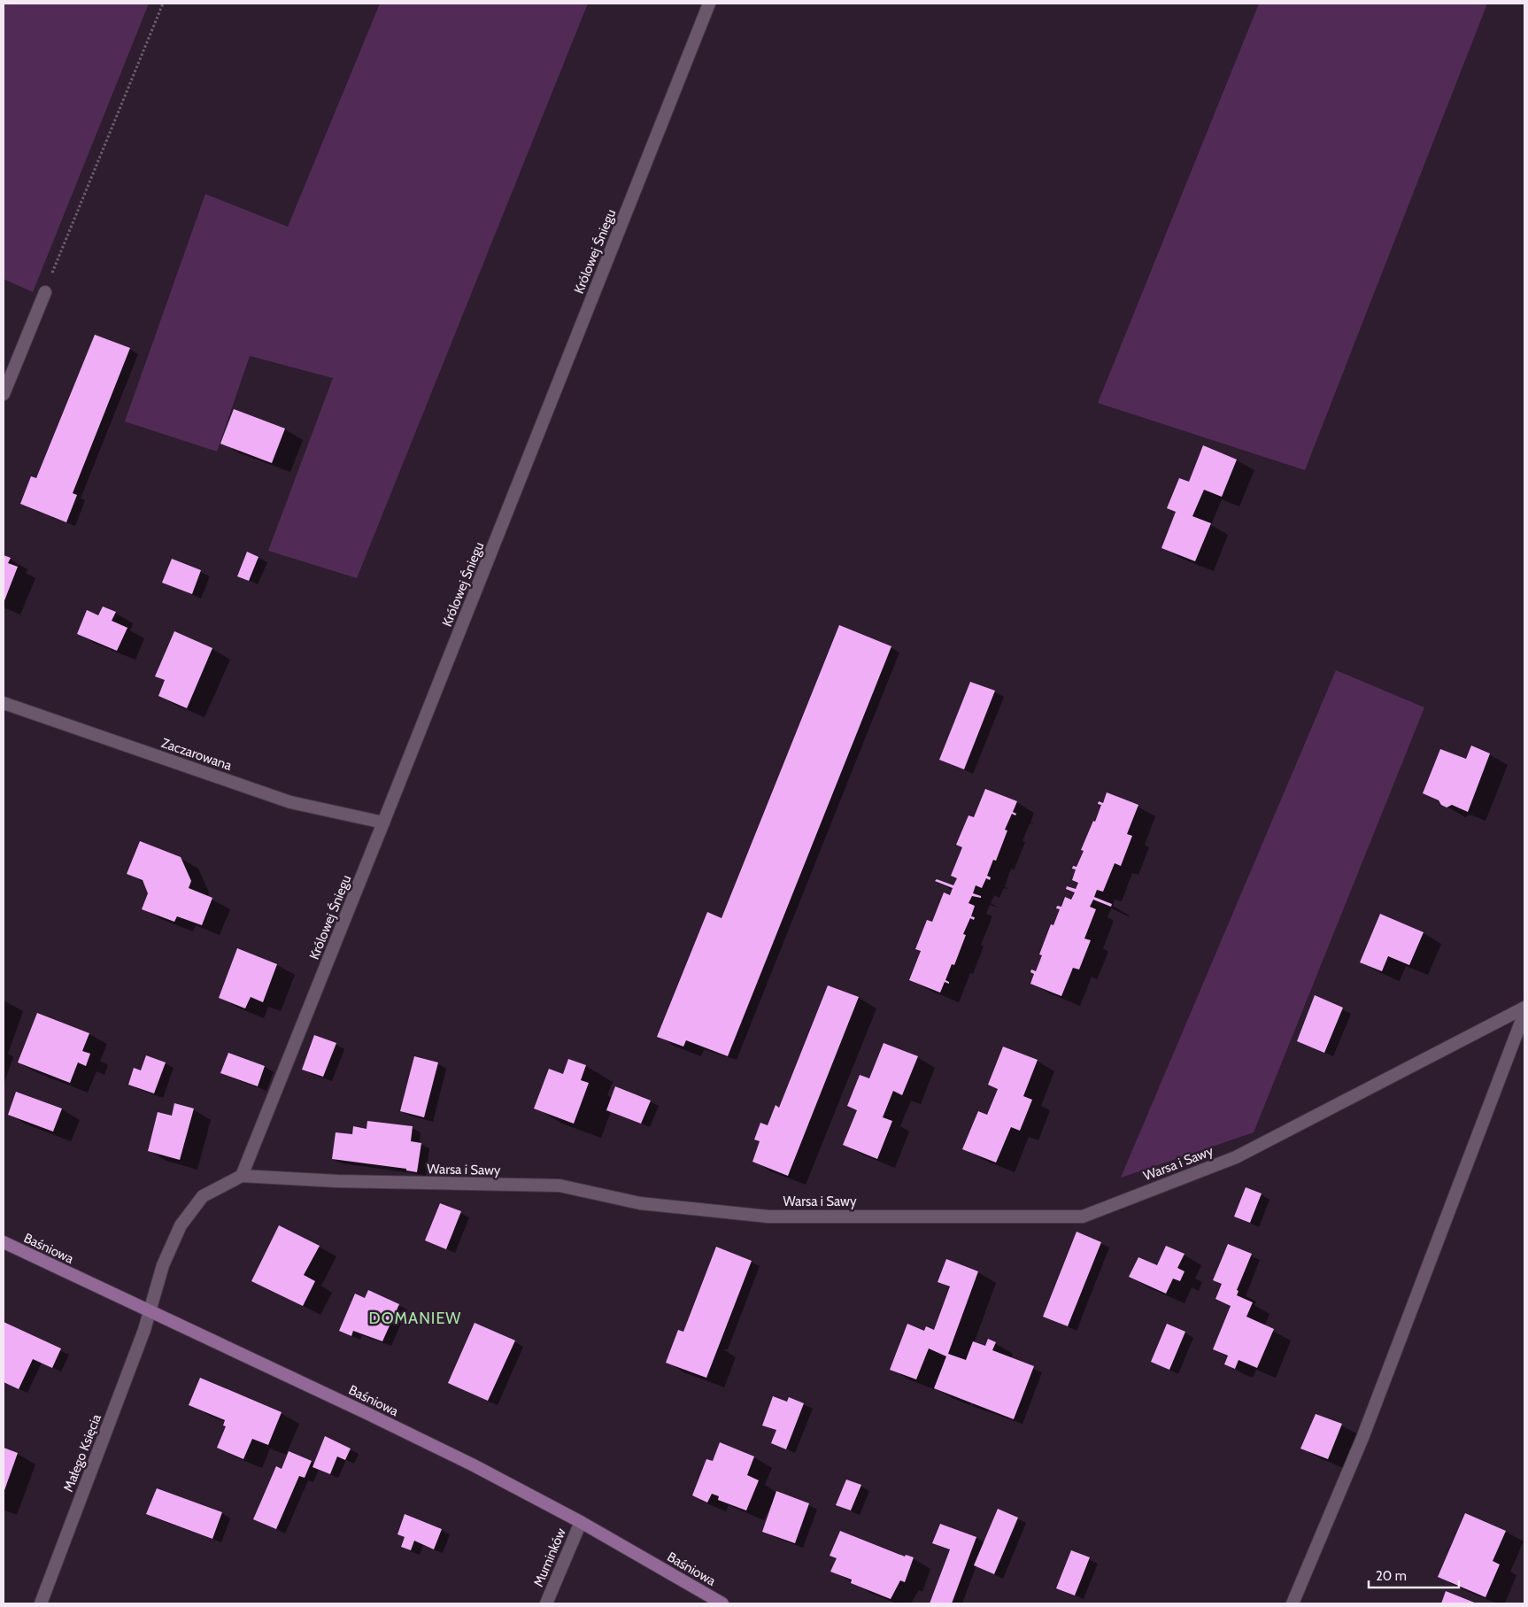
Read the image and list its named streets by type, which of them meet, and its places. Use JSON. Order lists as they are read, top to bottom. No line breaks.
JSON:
{"streets":{"main road":["Baśniowa"],"street":["Królowej Śniegu","Zaczarowana","Warsa i Sawy","Małego Księcia","Muminków"]},"crossings":[["Królowej Śniegu","Zaczarowana"],["Królowej Śniegu","Warsa i Sawy"],["Baśniowa","Małego Księcia"],["Baśniowa","Muminków"]],"districts":["DOMANIEW"],"scale_bar":"20 m"}
